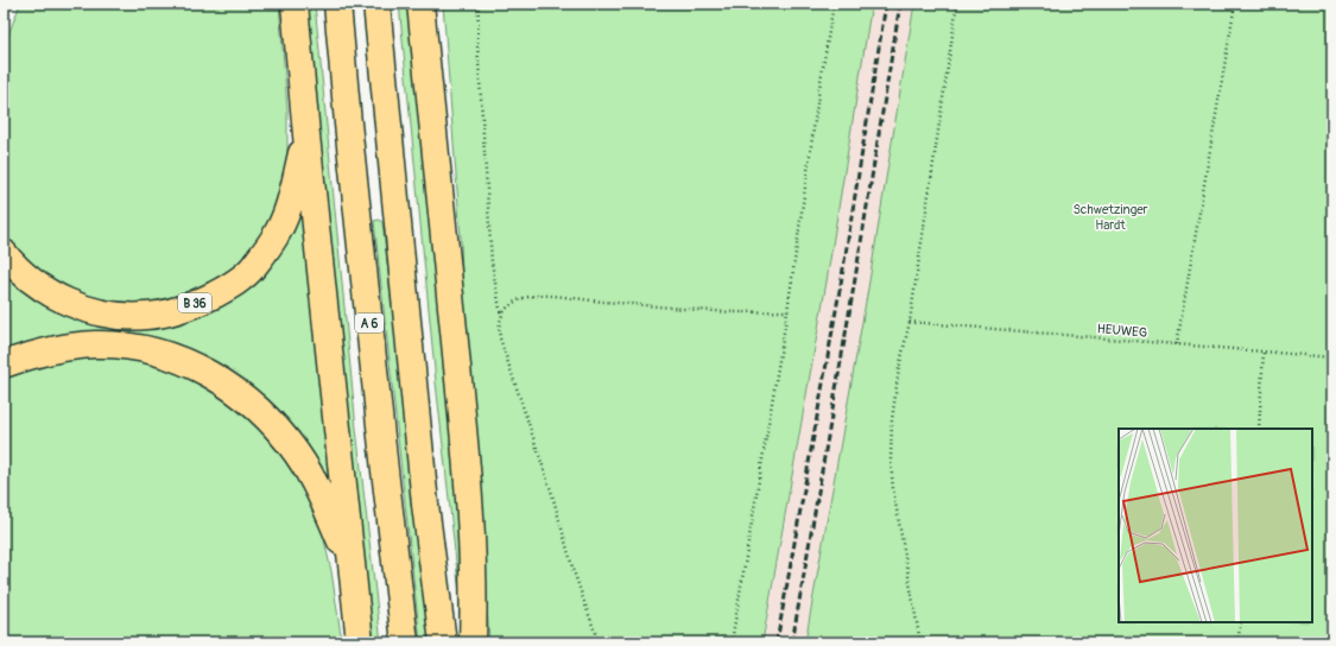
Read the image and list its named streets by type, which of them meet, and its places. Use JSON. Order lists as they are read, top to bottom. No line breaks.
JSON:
{"streets":{"highway":["B 36","A 6"],"path":["HEUWEG"]},"parks":["Schwetzinger Hardt"]}
